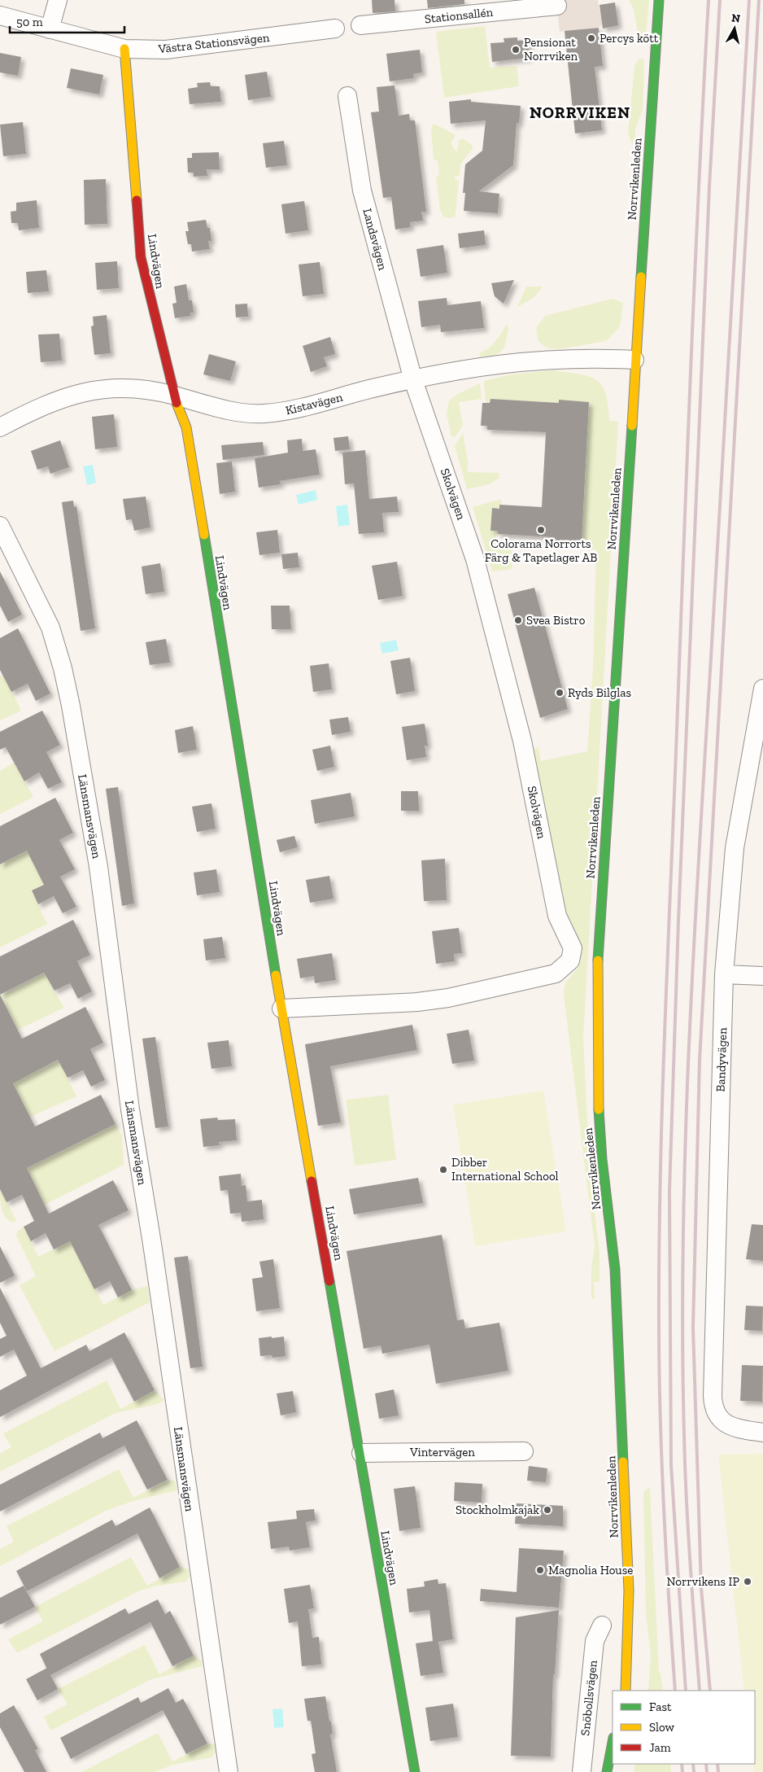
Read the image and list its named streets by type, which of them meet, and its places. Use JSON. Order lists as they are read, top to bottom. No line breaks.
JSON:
{"streets":{"street":["Stationsallén","Västra Stationsvägen","Norrvikenleden","Landsvägen","Lindvägen","Kistavägen","Skolvägen","Länsmansvägen","Bandyvägen","Vintervägen","Snöbollsvägen"]},"crossings":[["Västra Stationsvägen","Lindvägen"],["Norrvikenleden","Kistavägen"],["Landsvägen","Kistavägen"],["Landsvägen","Skolvägen"],["Lindvägen","Kistavägen"],["Lindvägen","Skolvägen"],["Lindvägen","Vintervägen"],["Kistavägen","Skolvägen"]],"districts":["NORRVIKEN"],"places":["Percys kött","Pensionat Norrviken","Colorama Norrorts Färg & Tapetlager AB","Svea Bistro","Ryds Bilglas","Dibber International School","Stockholmkajak","Magnolia House","Norrvikens IP"],"legend":["Fast","Slow","Jam"],"scale_bar":"50 m","north":"top"}
